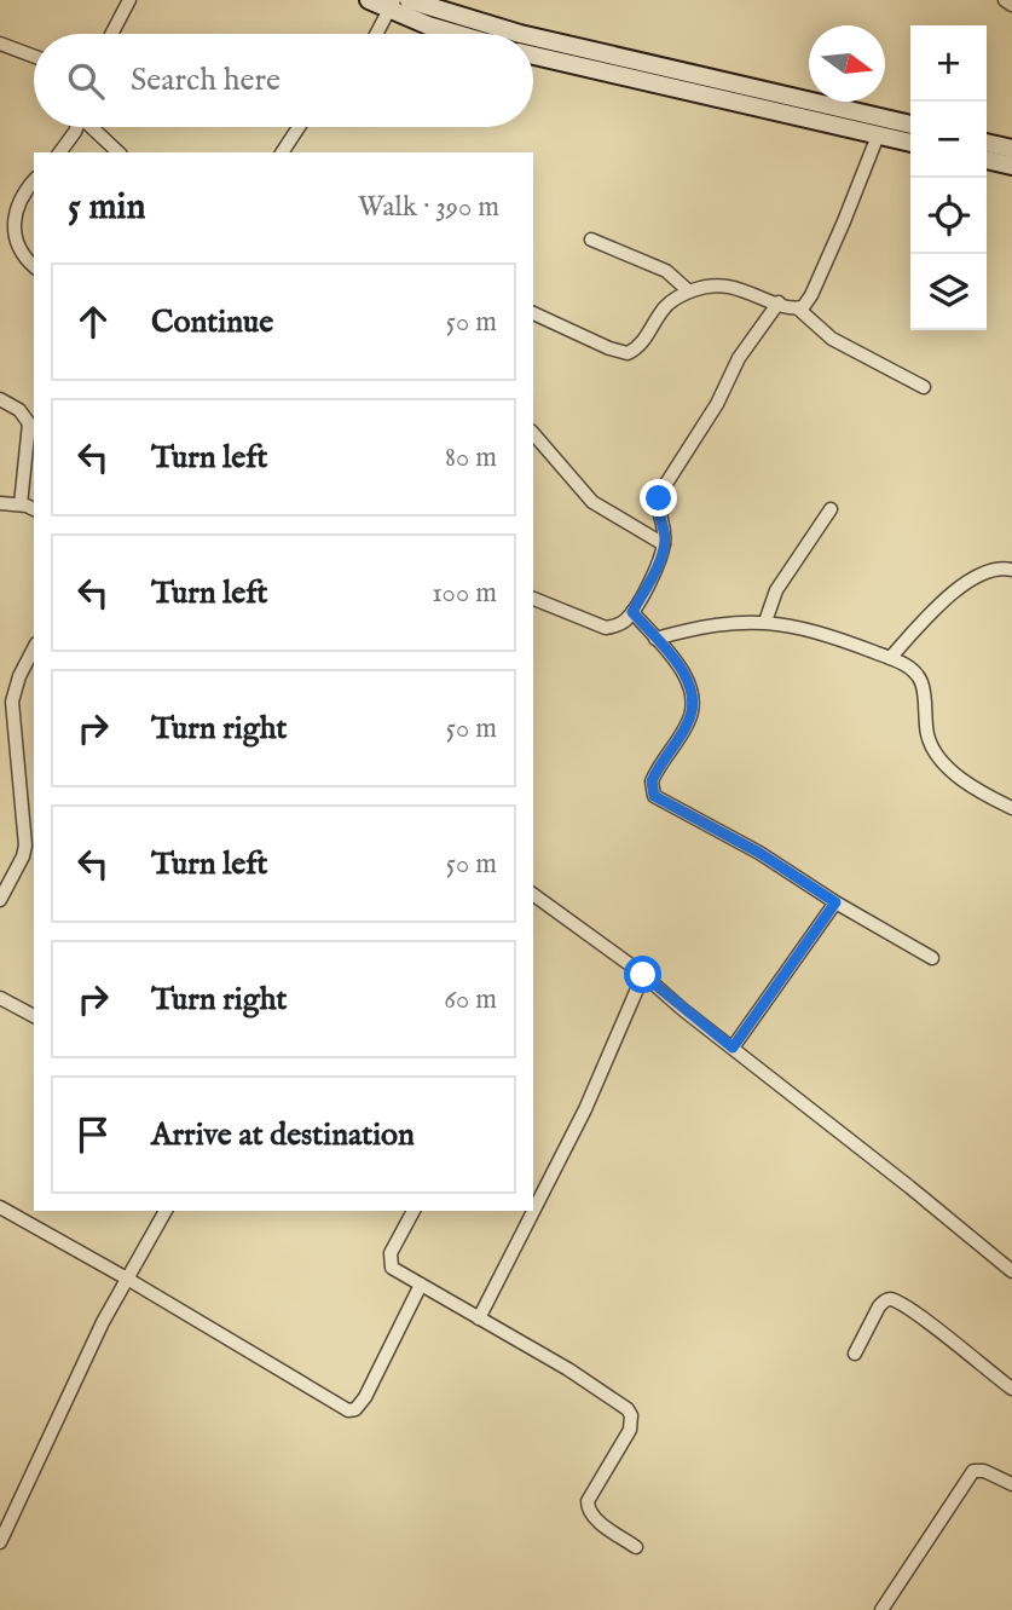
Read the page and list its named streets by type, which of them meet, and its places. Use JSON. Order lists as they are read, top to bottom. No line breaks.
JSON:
{"north":"right","page":{"map_buttons":["+","−"],"search":"Search here","heading":["5 min","Walk · 390 m"],"list":[["Continue","50 m"],["Turn left","80 m"],["Turn left","100 m"],["Turn right","50 m"],["Turn left","50 m"],["Turn right","60 m"],"Arrive at destination"]}}
